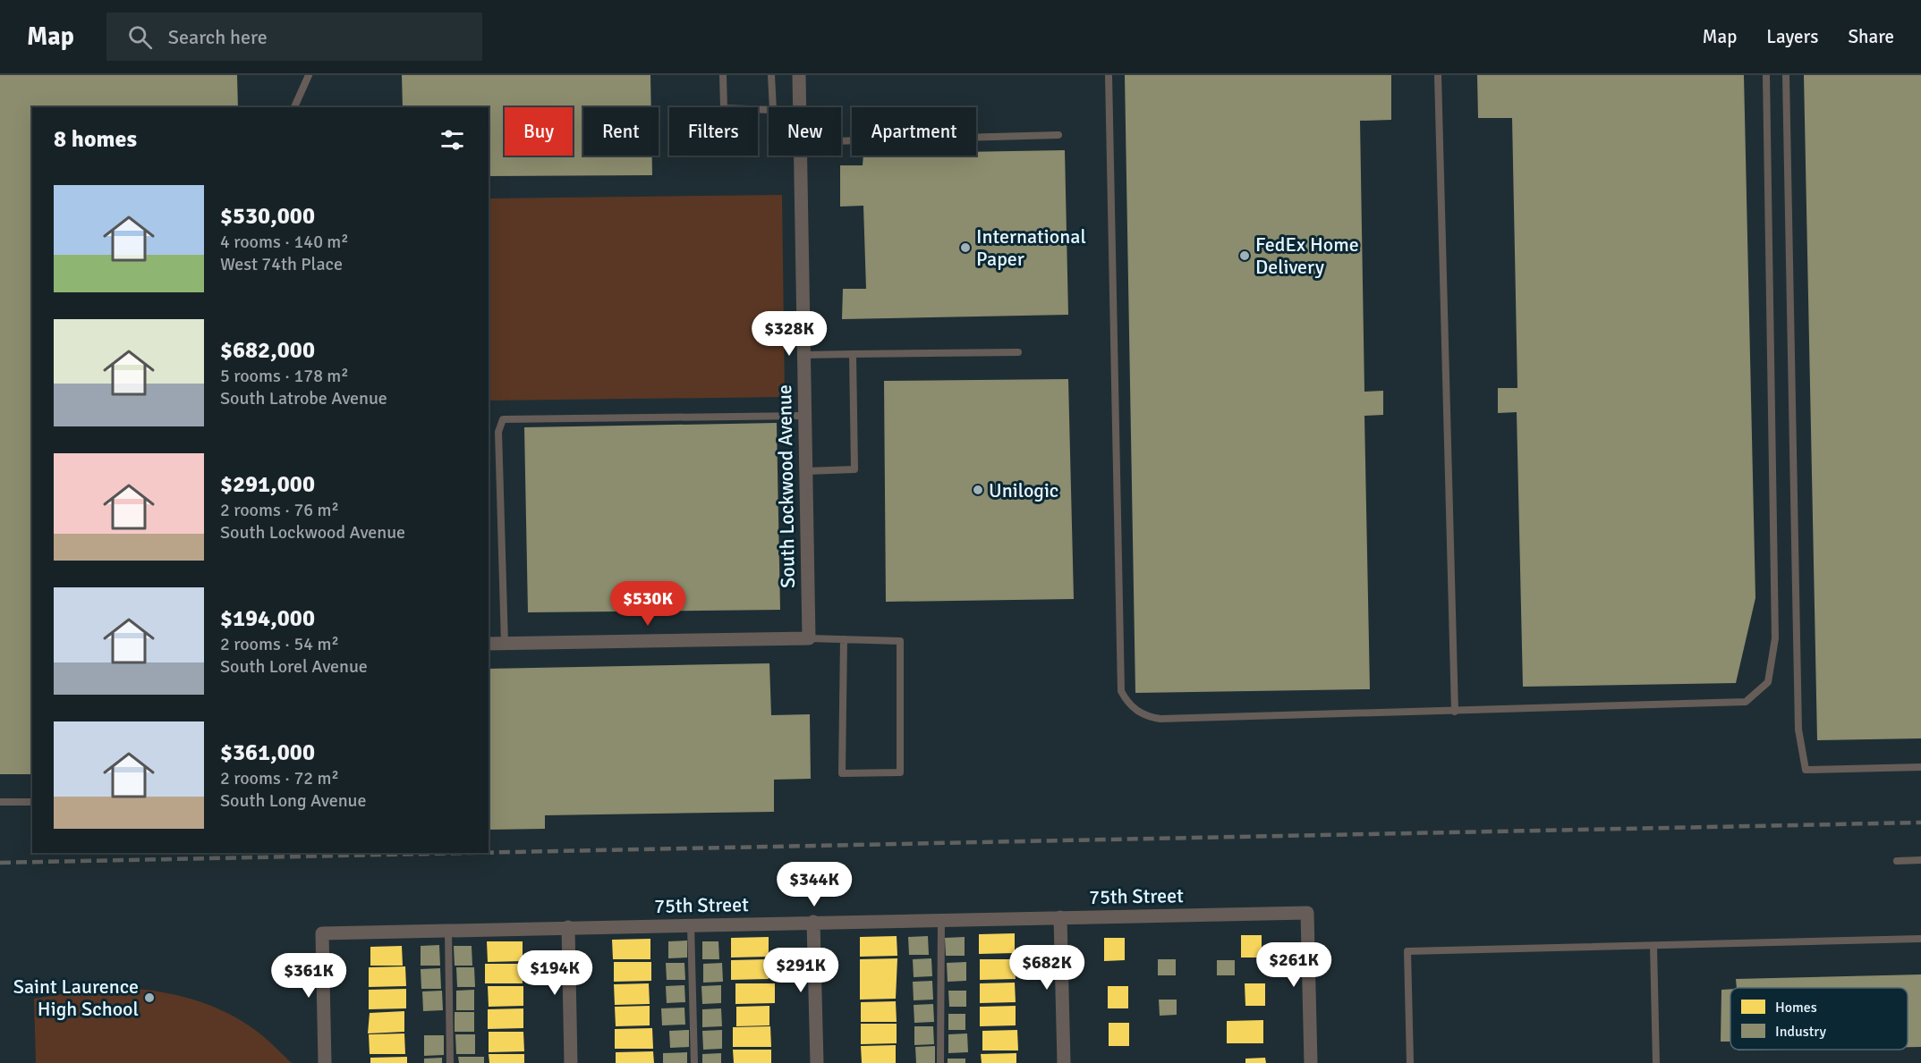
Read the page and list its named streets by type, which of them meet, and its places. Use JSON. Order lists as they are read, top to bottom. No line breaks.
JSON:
{"streets":{"street":["South Lockwood Avenue","75th Street"]},"places":["International Paper","FedEx Home Delivery","Unilogic","Saint Laurence High School"],"legend":["Homes","Industry"],"page":{"header":"Map","search":"Search here","nav":["Map","Layers","Share"],"chip":["Buy","Rent","Filters","New","Apartment"],"heading":"8 homes","list":[{"name":"$530,000","note":"4 rooms · 140 m² · West 74th Place"},{"name":"$682,000","note":"5 rooms · 178 m² · South Latrobe Avenue"},{"name":"$291,000","note":"2 rooms · 76 m² · South Lockwood Avenue"},{"name":"$194,000","note":"2 rooms · 54 m² · South Lorel Avenue"},{"name":"$361,000","note":"2 rooms · 72 m² · South Long Avenue"}],"price":["$328K","$530K","$344K","$261K","$682K","$291K","$194K","$361K"]}}
